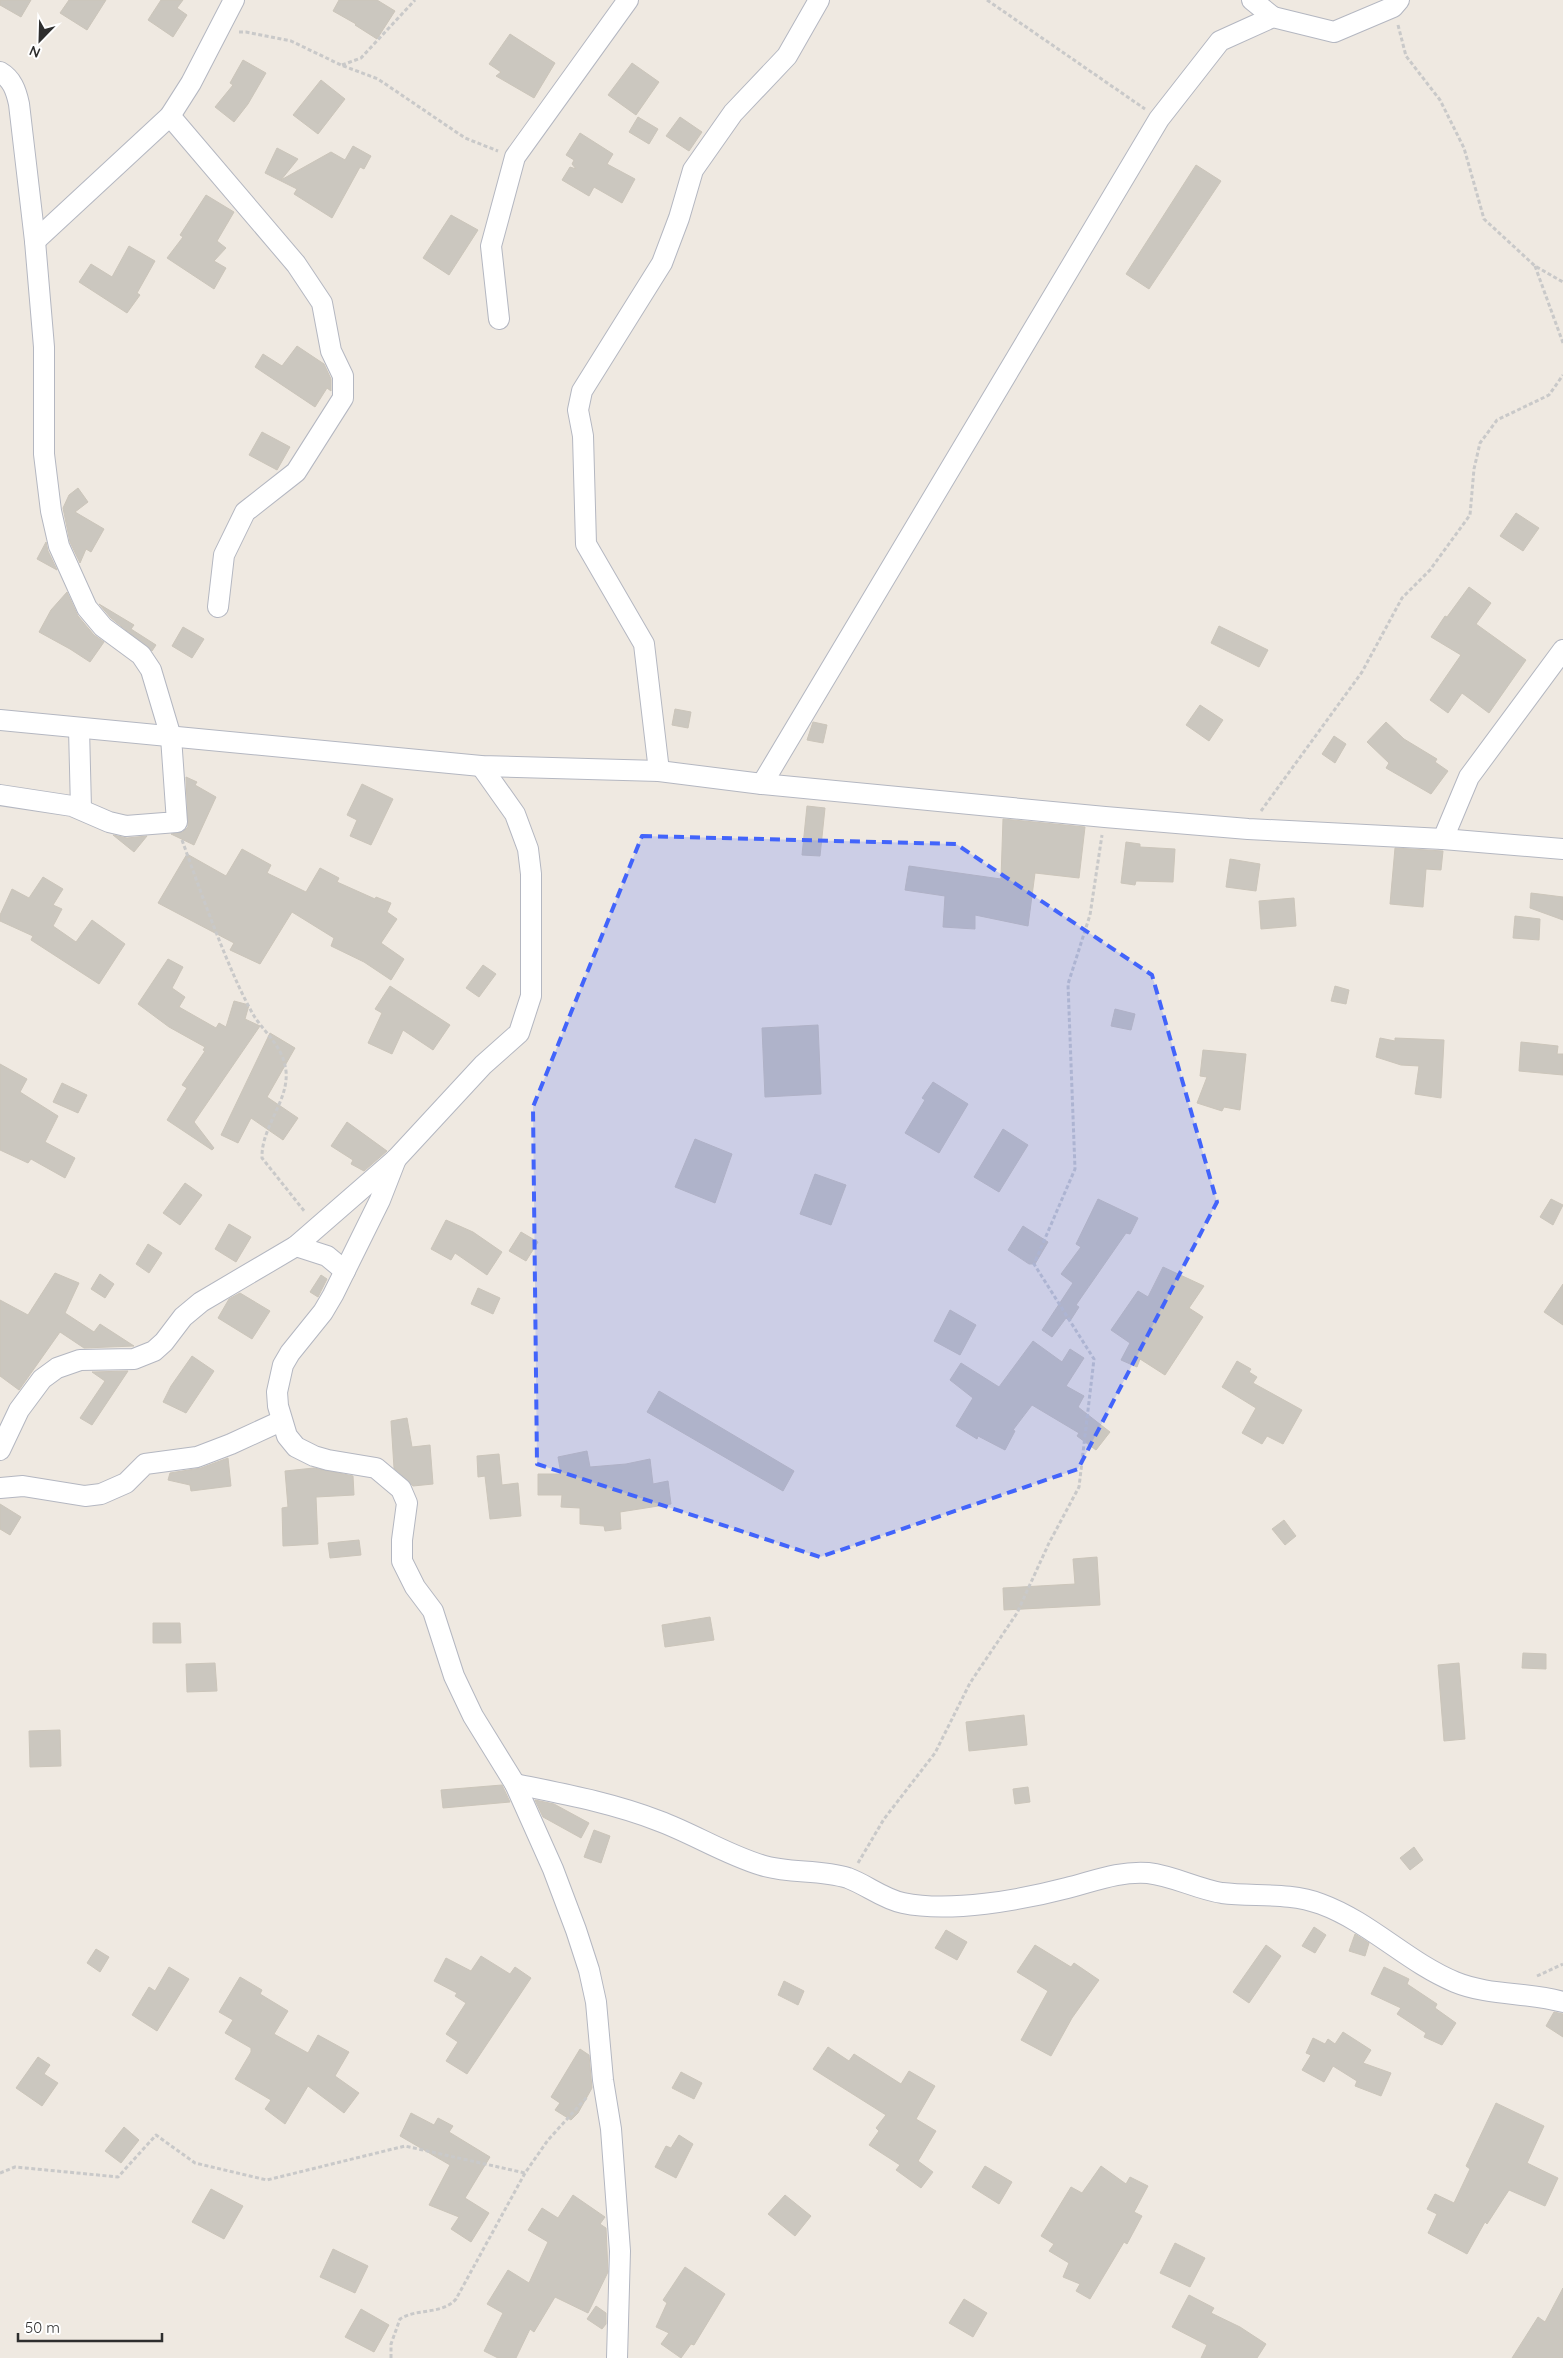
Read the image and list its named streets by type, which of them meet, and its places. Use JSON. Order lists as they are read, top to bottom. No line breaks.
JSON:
{"scale_bar":"50 m","north":"bottom left"}
